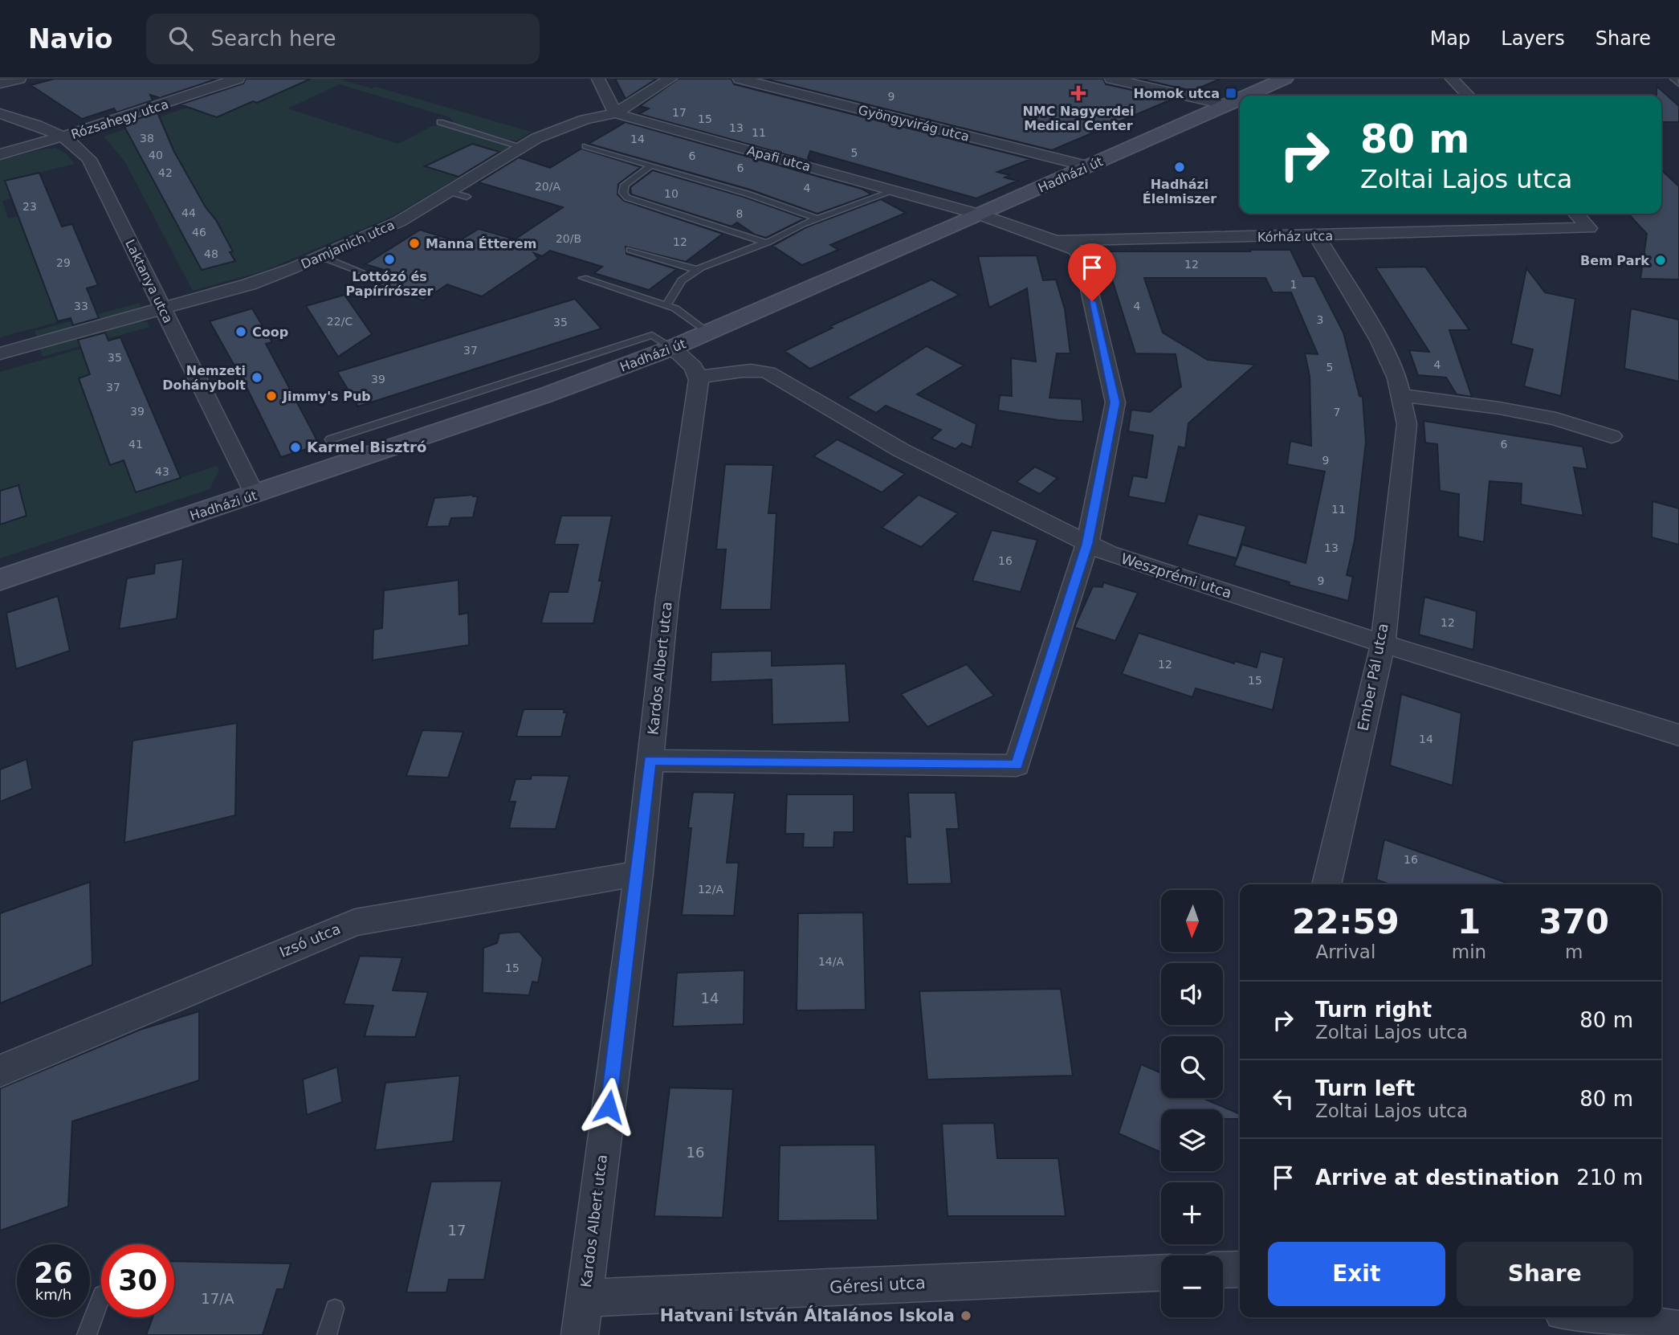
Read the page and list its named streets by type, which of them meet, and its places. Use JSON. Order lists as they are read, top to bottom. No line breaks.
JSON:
{"streets":{"street":["Rózsahegy utca","Gyöngyvirág utca","Apafi utca","Hadházi út","Kórház utca","Damjanich utca","Laktanya utca","Weszprémi utca","Kardos Albert utca","Ember Pál utca","Izsó utca","Géresi utca"]},"crossings":[["Rózsahegy utca","Laktanya utca"],["Gyöngyvirág utca","Hadházi út"],["Apafi utca","Hadházi út"],["Apafi utca","Kórház utca"],["Apafi utca","Damjanich utca"],["Hadházi út","Kórház utca"],["Hadházi út","Laktanya utca"],["Kórház utca","Ember Pál utca"],["Damjanich utca","Laktanya utca"],["Weszprémi utca","Kardos Albert utca"],["Weszprémi utca","Ember Pál utca"],["Kardos Albert utca","Izsó utca"],["Kardos Albert utca","Géresi utca"]],"places":{"health":["NMC Nagyerdei Medical Center"],"transit":["Homok utca"],"other":["Hadházi Élelmiszer","Manna Étterem","Lottózó és Papírírószer","Bem Park","Coop","Nemzeti Dohánybolt","Jimmy's Pub","Karmel Bisztró","Hatvani István Általános Iskola"]},"house_numbers":["9","17","15","13","11","38","14","5","40","6","6","42","20/A","4","10","23","44","8","46","20/B","12","48","29","12","1","33","4","3","22/C","35","37","35","4","5","39","37","39","7","41","6","9","43","11","13","16","9","12","12","15","14","16","12/A","14/A","15","14","16","17","17/A"],"north":"bottom","page":{"header":"Navio","search":"Search here","nav":["Map","Layers","Share"],"turn":["80 m","Zoltai Lajos utca"],"eta":["22:59","Arrival","1","min","370","m"],"map_buttons":["+","−"],"list":[{"name":"Turn right","note":"Zoltai Lajos utca","value":"80 m"},{"name":"Turn left","note":"Zoltai Lajos utca","value":"80 m"},{"name":"Arrive at destination","value":"210 m"}],"buttons":["Exit","Share"],"speed":"26 km/h","limit":"30"}}
